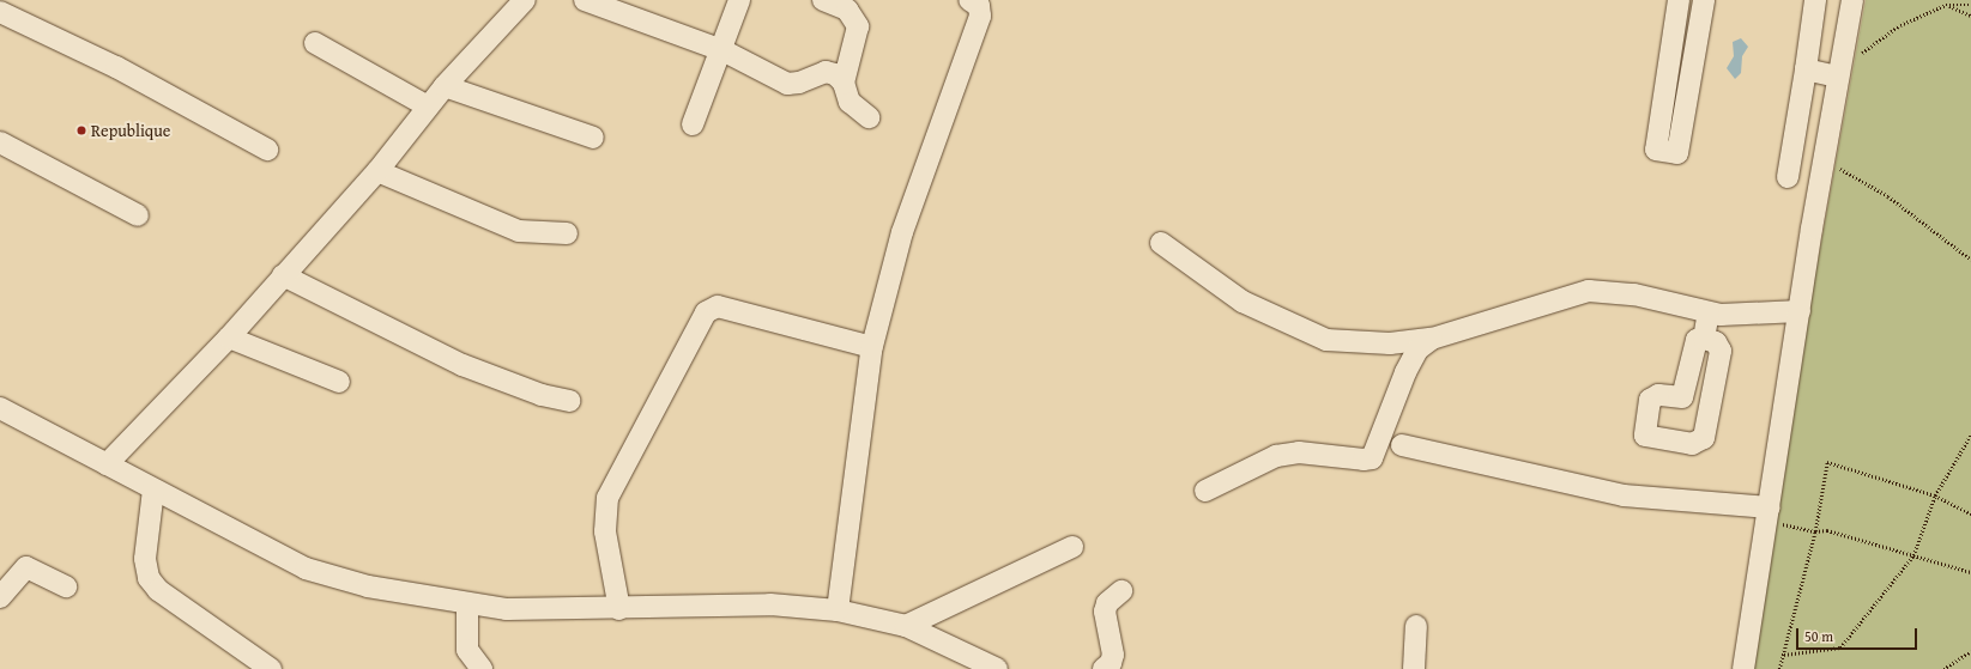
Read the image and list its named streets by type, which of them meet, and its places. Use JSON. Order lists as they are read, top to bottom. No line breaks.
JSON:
{"places":["Republique"],"scale_bar":"50 m"}
